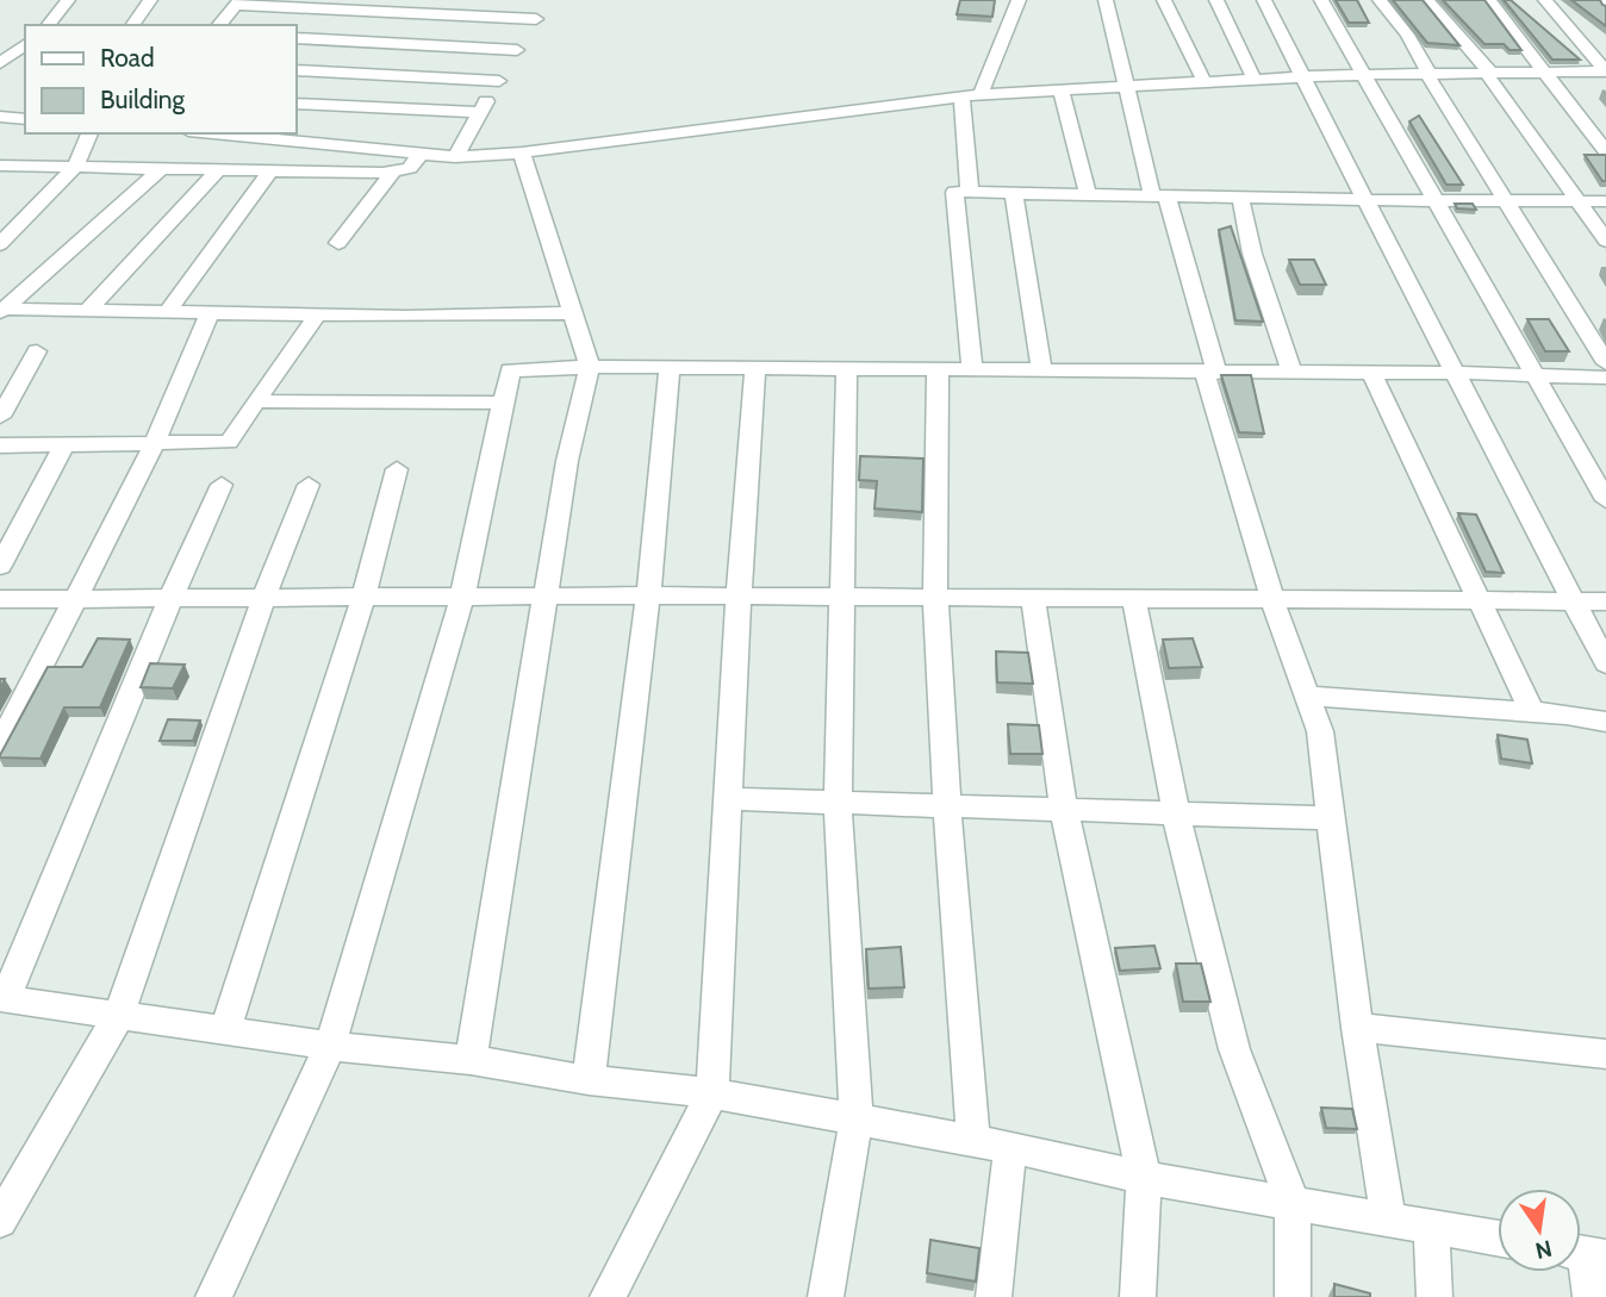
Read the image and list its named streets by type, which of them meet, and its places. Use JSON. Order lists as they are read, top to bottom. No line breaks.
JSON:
{"legend":["Road","Building"],"north":"bottom"}
